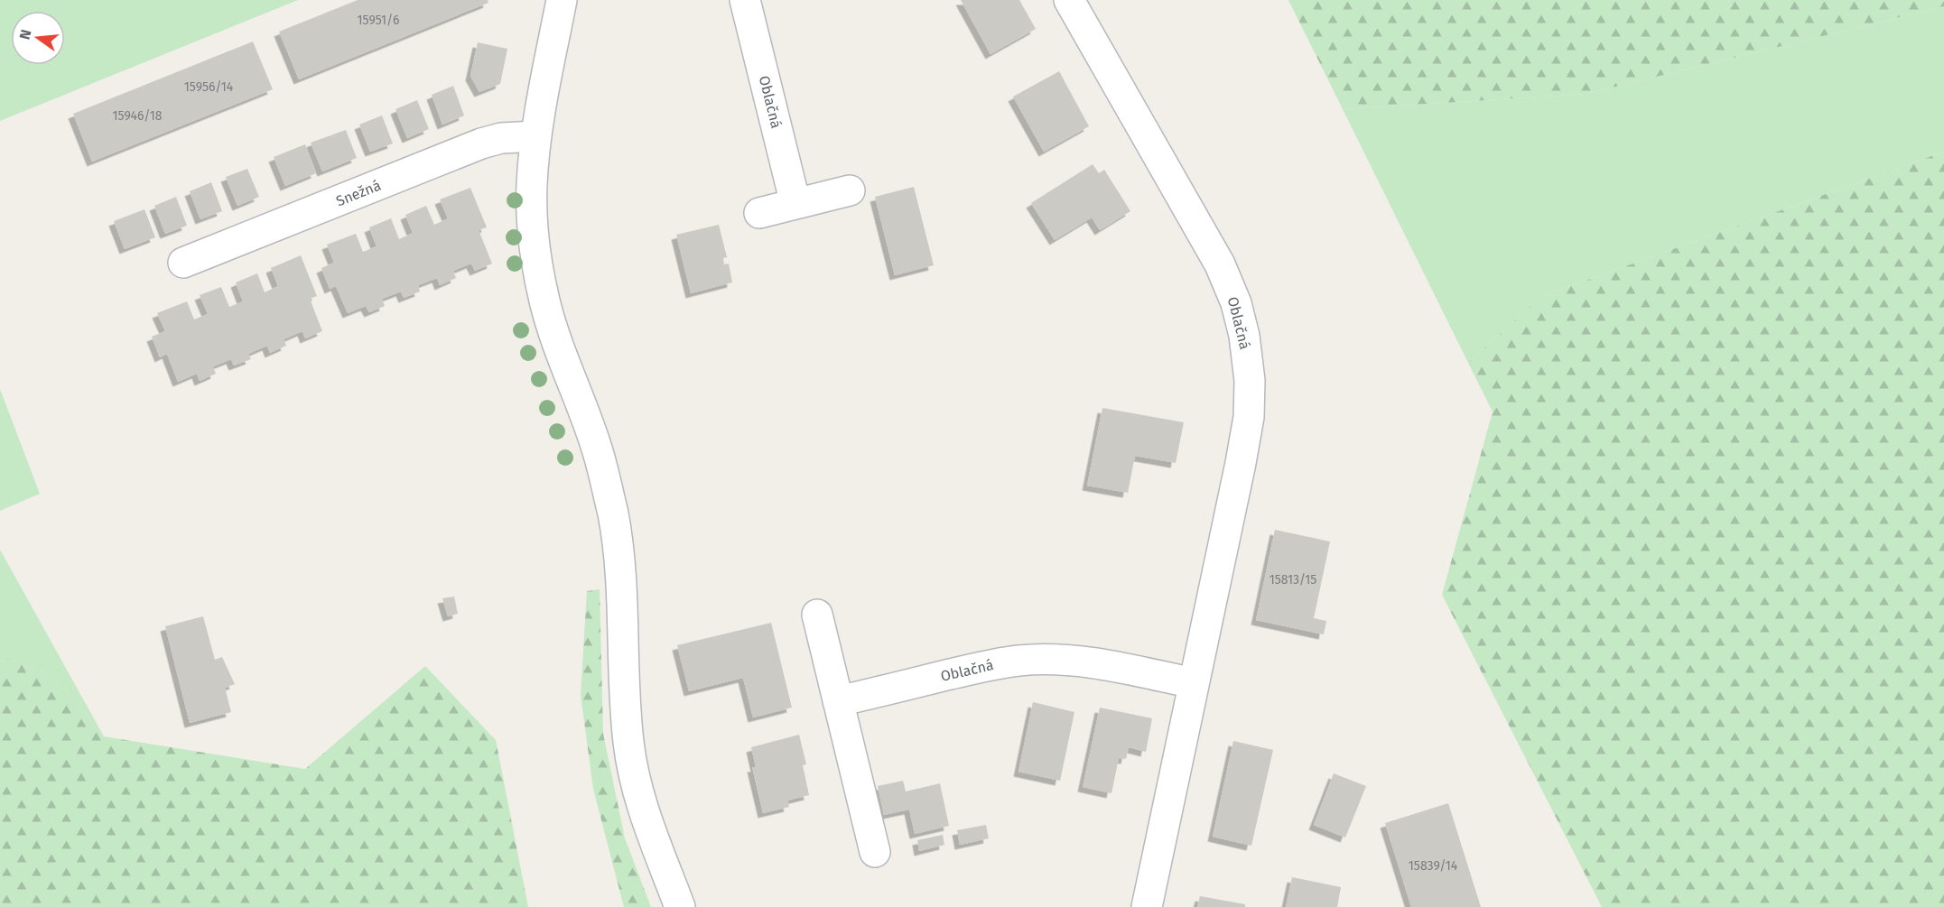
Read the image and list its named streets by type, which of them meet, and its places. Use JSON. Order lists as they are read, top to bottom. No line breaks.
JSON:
{"streets":{"street":["Oblačná","Snežná"]},"house_numbers":["15951/6","15956/14","15946/18","15813/15","15839/14"],"north":"left"}
